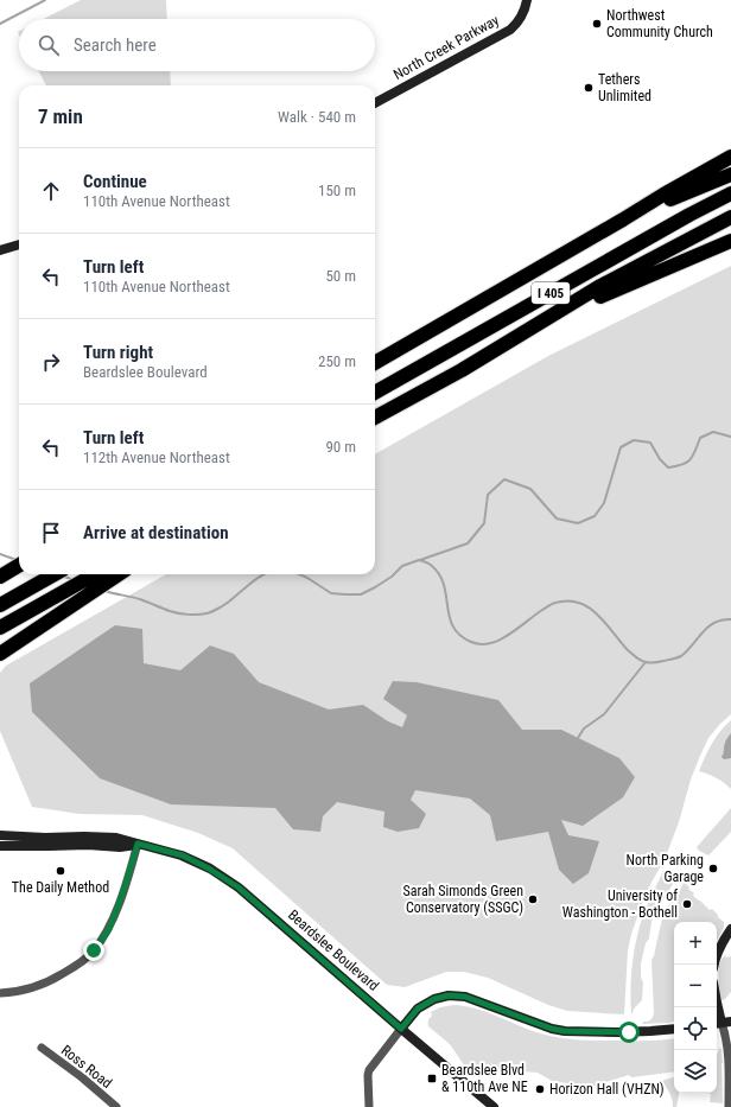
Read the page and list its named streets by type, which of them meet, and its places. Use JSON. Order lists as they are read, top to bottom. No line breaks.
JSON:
{"streets":{"highway":["I 405"],"main road":["North Creek Parkway","Beardslee Boulevard"],"street":["Ross Road"]},"places":{"other":["Northwest Community Church","Tethers Unlimited","North Parking Garage","The Daily Method","Sarah Simonds Green Conservatory (SSGC)","University of Washington - Bothell","Horizon Hall (VHZN)"],"transit":["Beardslee Blvd & 110th Ave NE"]},"page":{"search":"Search here","heading":["7 min","Walk · 540 m"],"list":[["Continue","110th Avenue Northeast","150 m"],["Turn left","110th Avenue Northeast","50 m"],["Turn right","Beardslee Boulevard","250 m"],["Turn left","112th Avenue Northeast","90 m"],"Arrive at destination"],"map_buttons":["+","−"]}}
